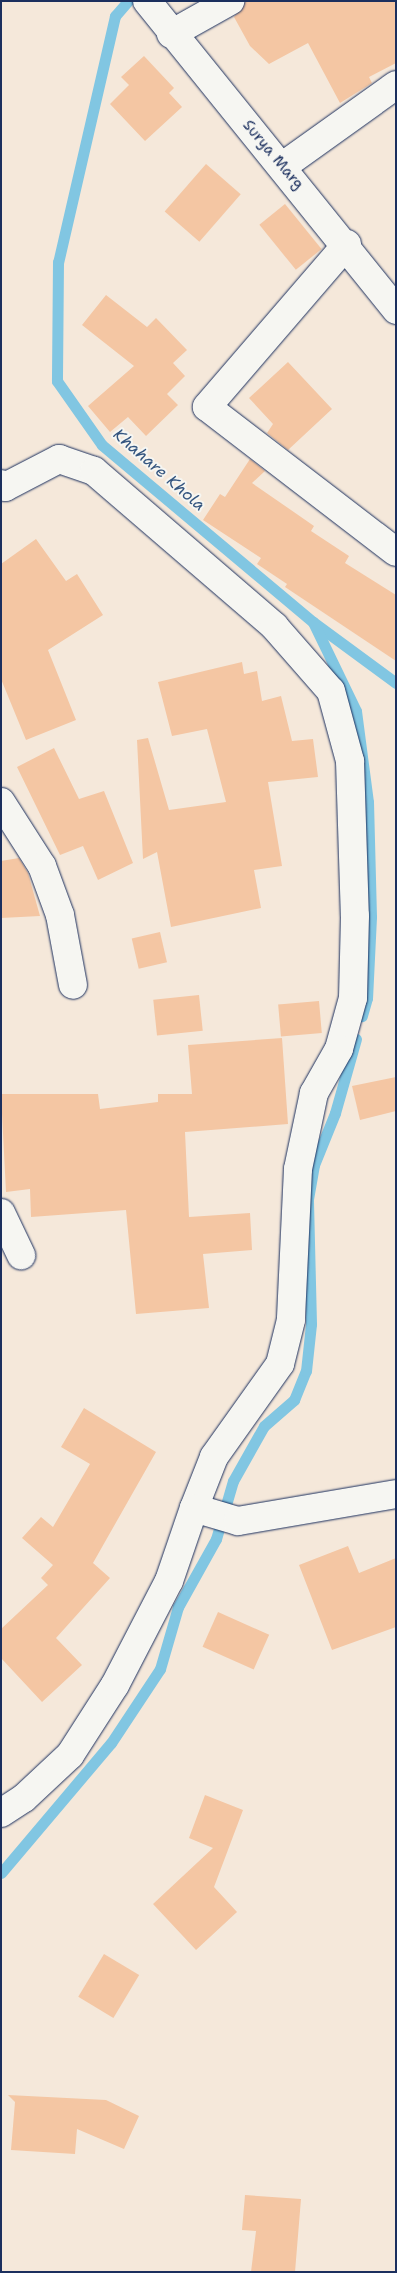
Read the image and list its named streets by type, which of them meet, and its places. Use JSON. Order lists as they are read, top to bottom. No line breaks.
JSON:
{"streets":{"street":["Surya Marg"]},"water":["Khahare Khola"]}
